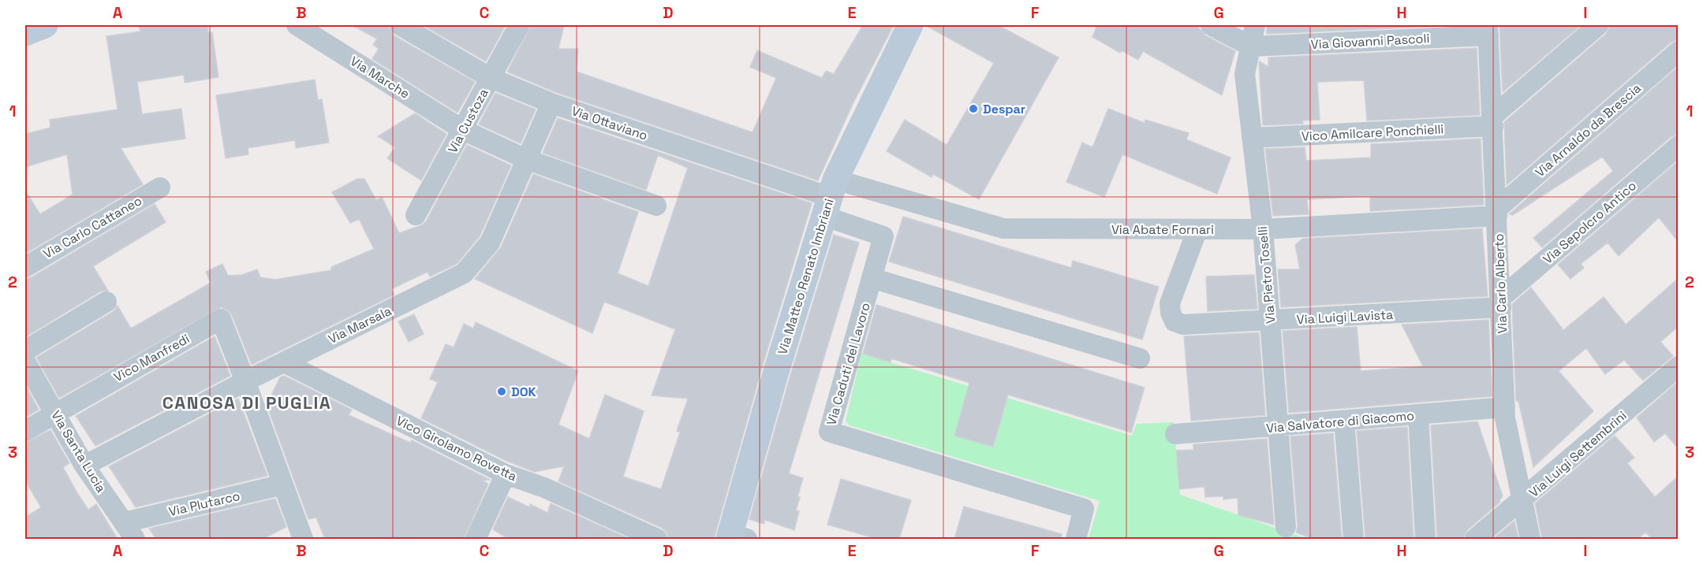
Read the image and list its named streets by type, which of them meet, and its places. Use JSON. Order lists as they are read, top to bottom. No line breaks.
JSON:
{"streets":{"street":["Via Giovanni Pascoli","Via Marche","Via Custoza","Via Ottaviano","Via Arnaldo da Brescia","Vico Amilcare Ponchielli","Via Sepolcro Antico","Via Carlo Cattaneo","Via Abate Fornari","Via Pietro Toselli","Via Matteo Renato Imbriani","Via Carlo Alberto","Via Luigi Lavista","Via Marsala","Vico Manfredi","Via Caduti del Lavoro","Via Salvatore di Giacomo","Vico Girolamo Rovetta","Via Santa Lucia","Via Luigi Settembrini","Via Plutarco"]},"crossings":[["Via Giovanni Pascoli","Via Pietro Toselli"],["Via Giovanni Pascoli","Via Carlo Alberto"],["Via Marche","Via Custoza"],["Via Marche","Via Marsala"],["Via Custoza","Via Ottaviano"],["Via Ottaviano","Via Abate Fornari"],["Via Ottaviano","Via Matteo Renato Imbriani"],["Via Ottaviano","Via Marsala"],["Via Arnaldo da Brescia","Via Abate Fornari"],["Via Arnaldo da Brescia","Via Carlo Alberto"],["Vico Amilcare Ponchielli","Via Pietro Toselli"],["Vico Amilcare Ponchielli","Via Carlo Alberto"],["Via Sepolcro Antico","Via Carlo Alberto"],["Via Sepolcro Antico","Via Luigi Lavista"],["Via Abate Fornari","Via Pietro Toselli"],["Via Abate Fornari","Via Matteo Renato Imbriani"],["Via Abate Fornari","Via Carlo Alberto"],["Via Abate Fornari","Via Luigi Lavista"],["Via Pietro Toselli","Via Luigi Lavista"],["Via Pietro Toselli","Via Salvatore di Giacomo"],["Via Carlo Alberto","Via Luigi Lavista"],["Via Carlo Alberto","Via Salvatore di Giacomo"],["Via Carlo Alberto","Via Luigi Settembrini"],["Via Marsala","Vico Manfredi"],["Via Marsala","Vico Girolamo Rovetta"],["Via Marsala","Via Santa Lucia"],["Vico Manfredi","Via Santa Lucia"],["Via Santa Lucia","Via Plutarco"]],"districts":["CANOSA DI PUGLIA"],"places":["Despar","DOK"],"grid":{"columns":["A","B","C","D","E","F","G","H","I"],"rows":["1","2","3"]}}
